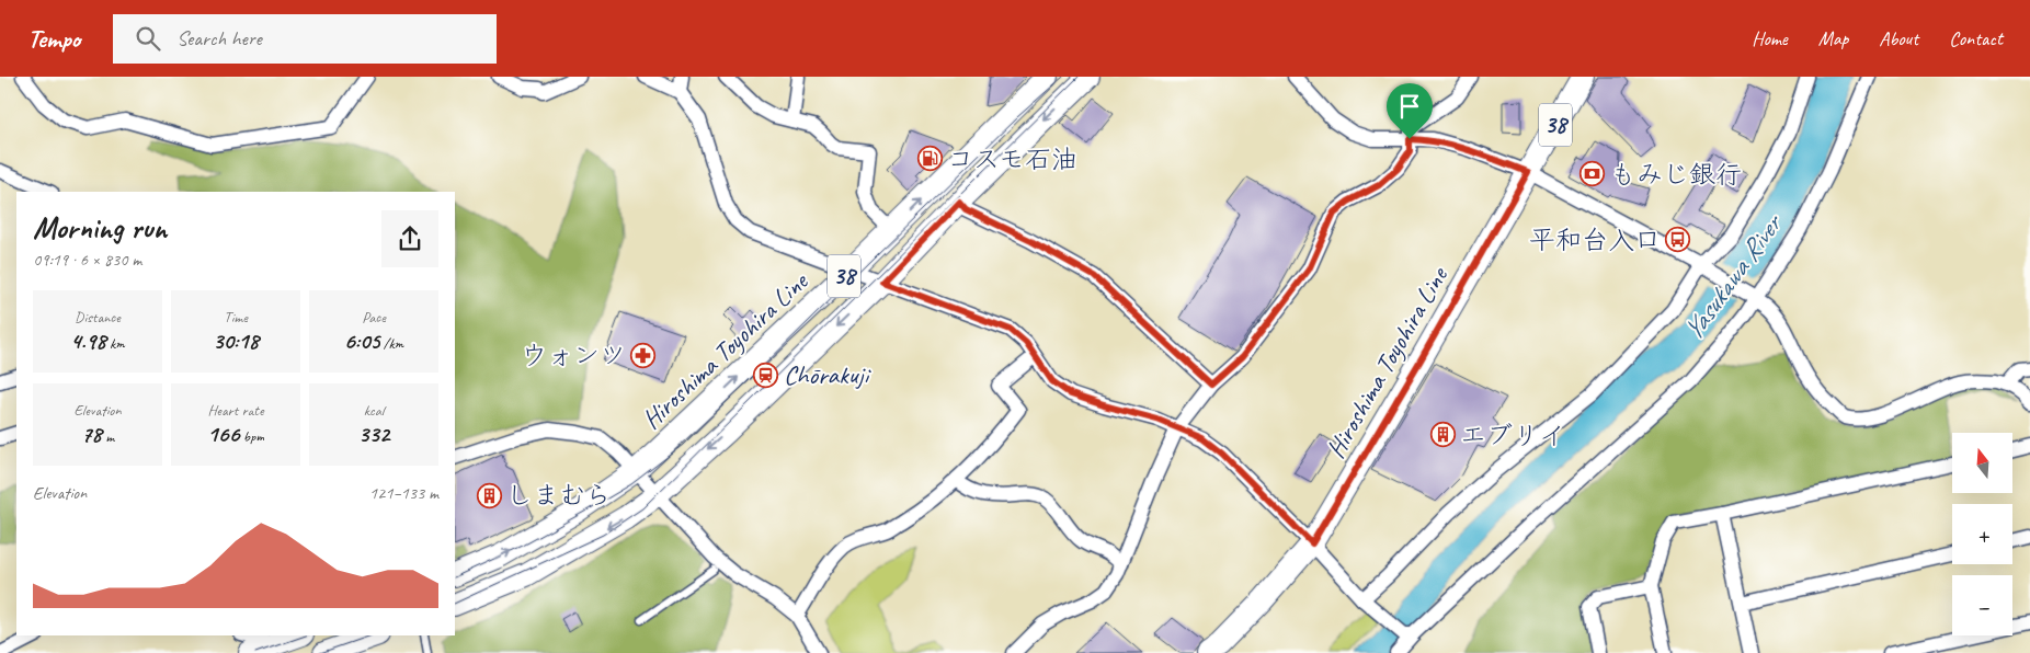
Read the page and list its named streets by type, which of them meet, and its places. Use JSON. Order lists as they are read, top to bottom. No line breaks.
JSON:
{"streets":{"main road":["38","Hiroshima Toyohira Line"]},"water":["Yasukawa River"],"places":{"fuel station":["コスモ石油"],"bank":["もみじ銀行"],"bus stop":["平和台入口"],"pharmacy":["ウォンツ"],"station":["Chōrakuji"],"building":["エブリイ","しまむら"]},"north":"top","page":{"header":"Tempo","search":"Search here","nav":["Home","Map","About","Contact"],"heading":["Morning run","09:19 · 6 × 830 m"],"stats":[["Distance","4.98 km"],["Time","30:18"],["Pace","6:05 /km"],["Elevation","78 m"],["Heart rate","166 bpm"],["kcal","332"]],"map_buttons":["+","−"],"chart":["Elevation","121–133 m"]}}
